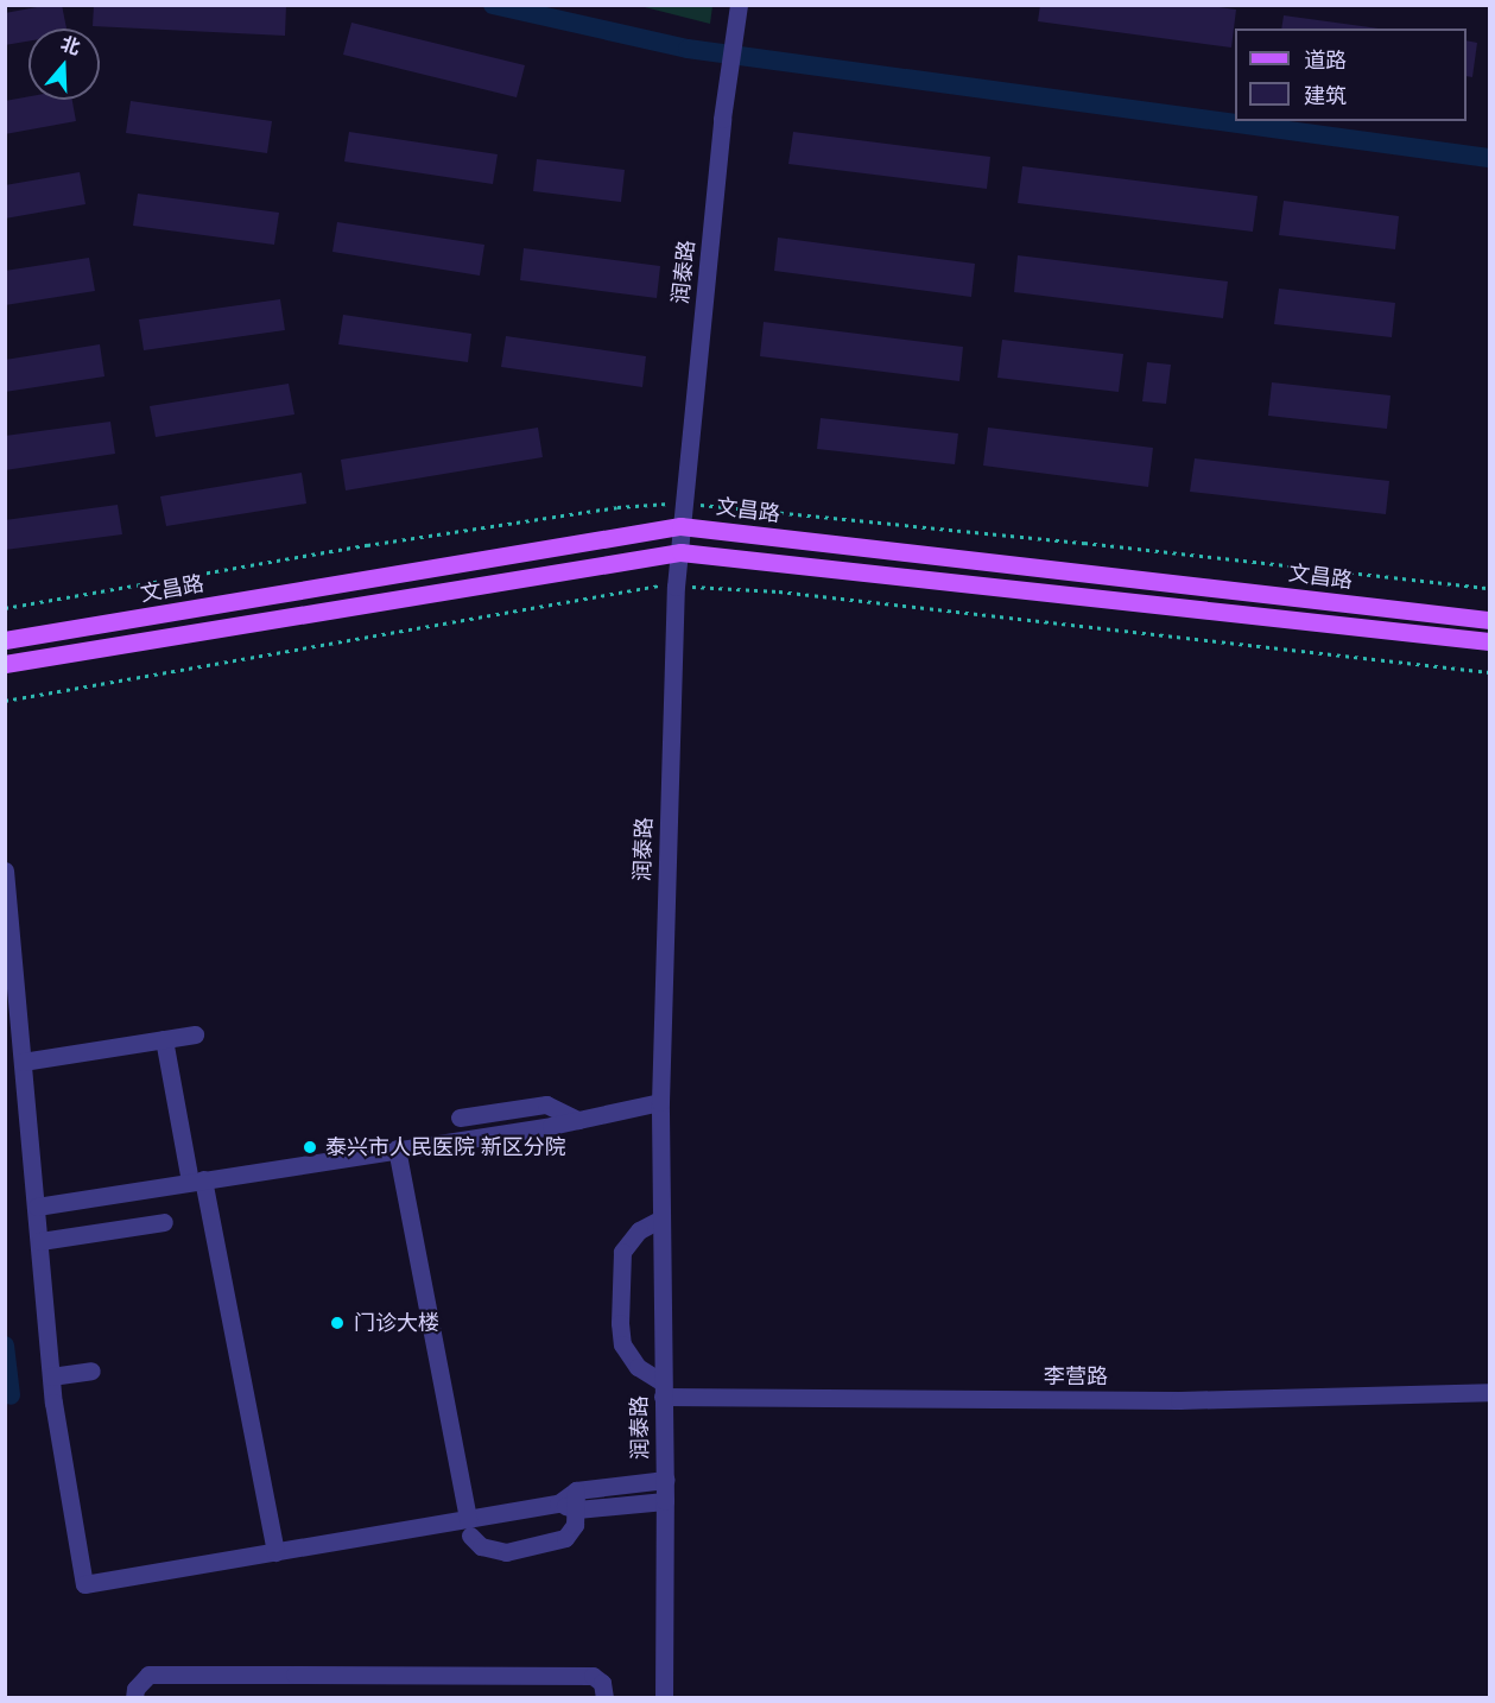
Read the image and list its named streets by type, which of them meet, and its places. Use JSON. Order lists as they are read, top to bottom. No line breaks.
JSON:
{"streets":{"main road":["文昌路"],"street":["润泰路","李营路"]},"crossings":[["润泰路","文昌路"],["润泰路","李营路"]],"places":["泰兴市人民医院 新区分院","门诊大楼"],"legend":["道路","建筑"],"north":"top"}
